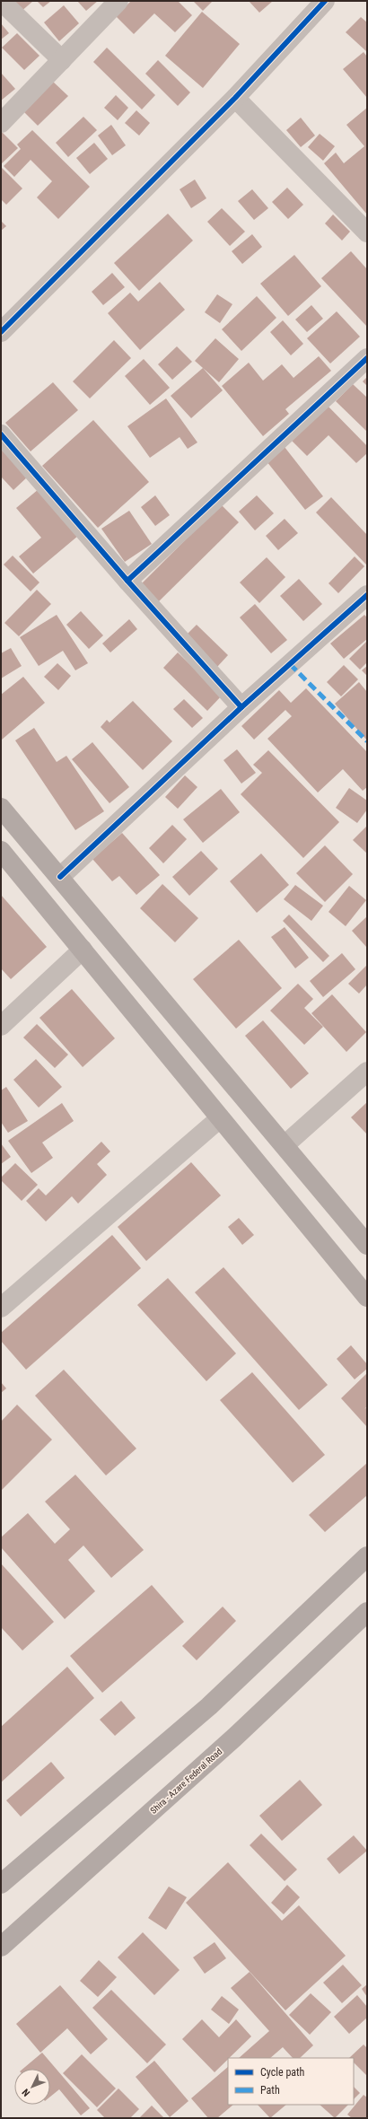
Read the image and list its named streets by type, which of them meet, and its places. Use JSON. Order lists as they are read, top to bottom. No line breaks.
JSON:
{"streets":{"main road":["Shira - Azare Federal Road"]},"legend":["Cycle path","Path"],"north":"bottom left"}
